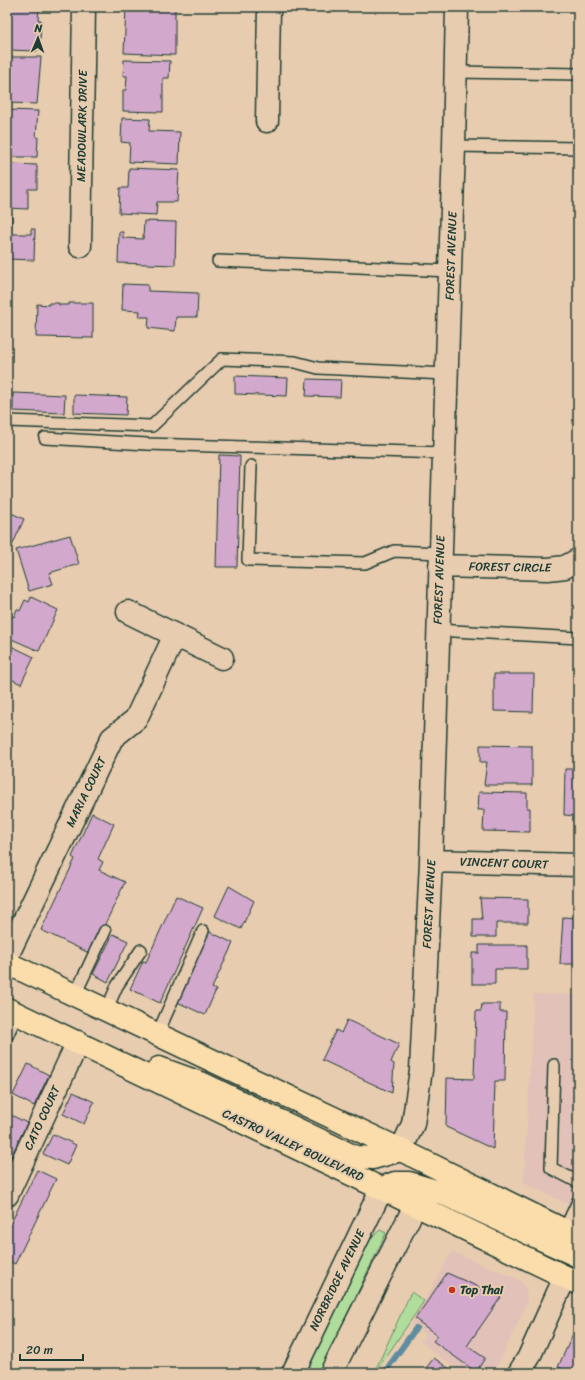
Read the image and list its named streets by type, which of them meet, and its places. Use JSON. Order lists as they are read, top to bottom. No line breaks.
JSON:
{"streets":{"main road":["CASTRO VALLEY BOULEVARD"],"street":["MEADOWLARK DRIVE","FOREST AVENUE","FOREST CIRCLE","MARIA COURT","VINCENT COURT","CATO COURT","NORBRIDGE AVENUE"]},"crossings":[["FOREST AVENUE","FOREST CIRCLE"],["FOREST AVENUE","VINCENT COURT"],["CATO COURT","CASTRO VALLEY BOULEVARD"],["CASTRO VALLEY BOULEVARD","NORBRIDGE AVENUE"]],"places":["Top Thai"],"scale_bar":"20 m","north":"top"}
